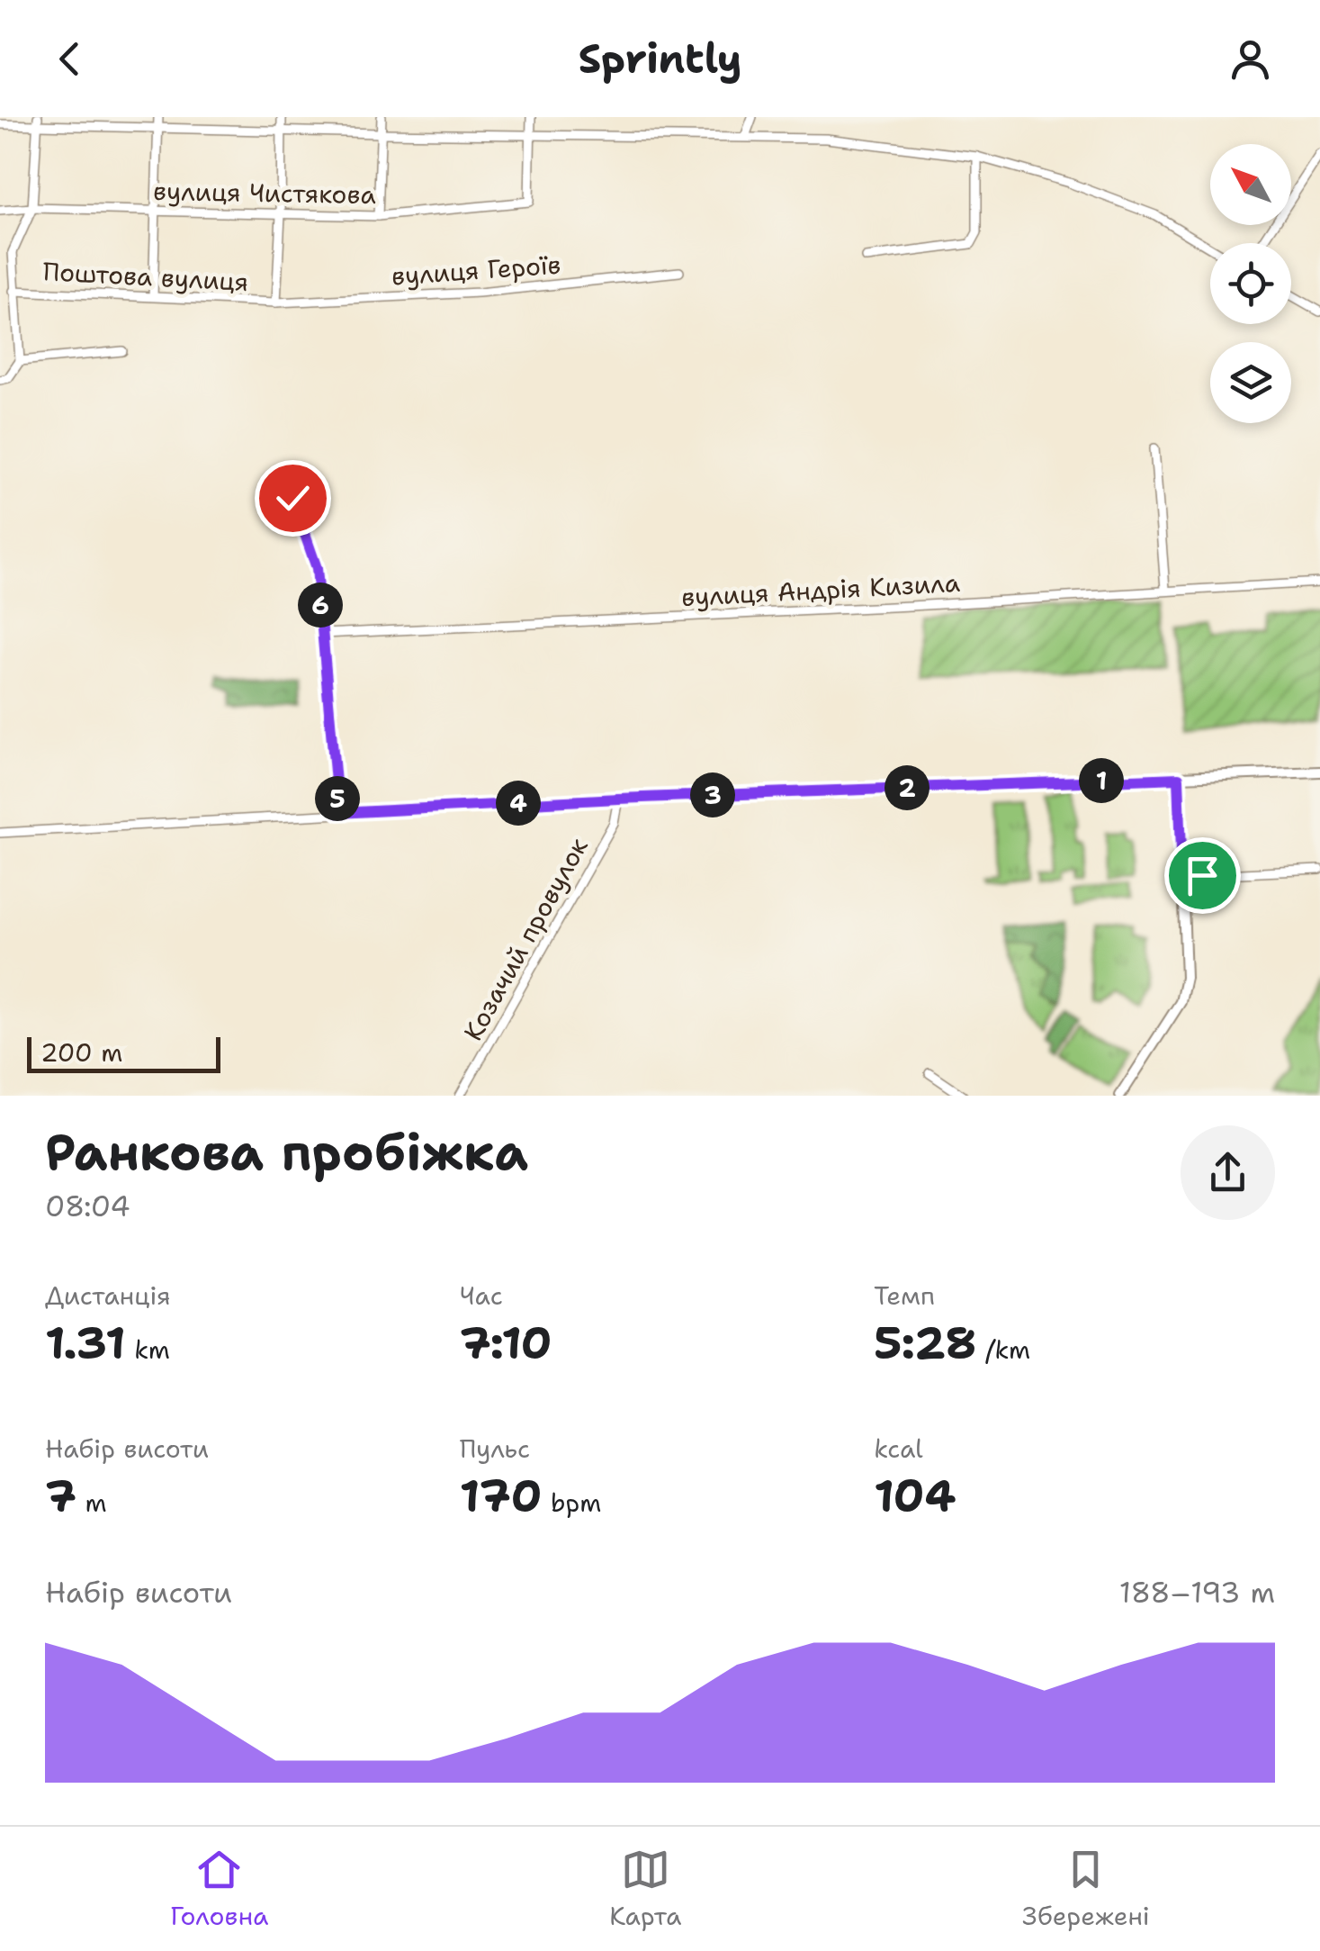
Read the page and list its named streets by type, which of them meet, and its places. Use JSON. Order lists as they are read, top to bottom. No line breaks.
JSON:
{"streets":{"street":["вулиця Чистякова","вулиця Героїв","Поштова вулиця","вулиця Андрія Кизила","Козачий провулок"]},"crossings":[["вулиця Героїв","Поштова вулиця"]],"scale_bar":"200 m","north":"top left","page":{"header":"Sprintly","pins":["6","1","2","3","5","4"],"scale":"200 m","heading":["Ранкова пробіжка","08:04"],"stats":[["Дистанція","1.31 km"],["Час","7:10"],["Темп","5:28 /km"],["Набір висоти","7 m"],["Пульс","170 bpm"],["kcal","104"]],"chart":["Набір висоти","188–193 m"],"tabs":["Головна","Карта","Збережені"]}}
